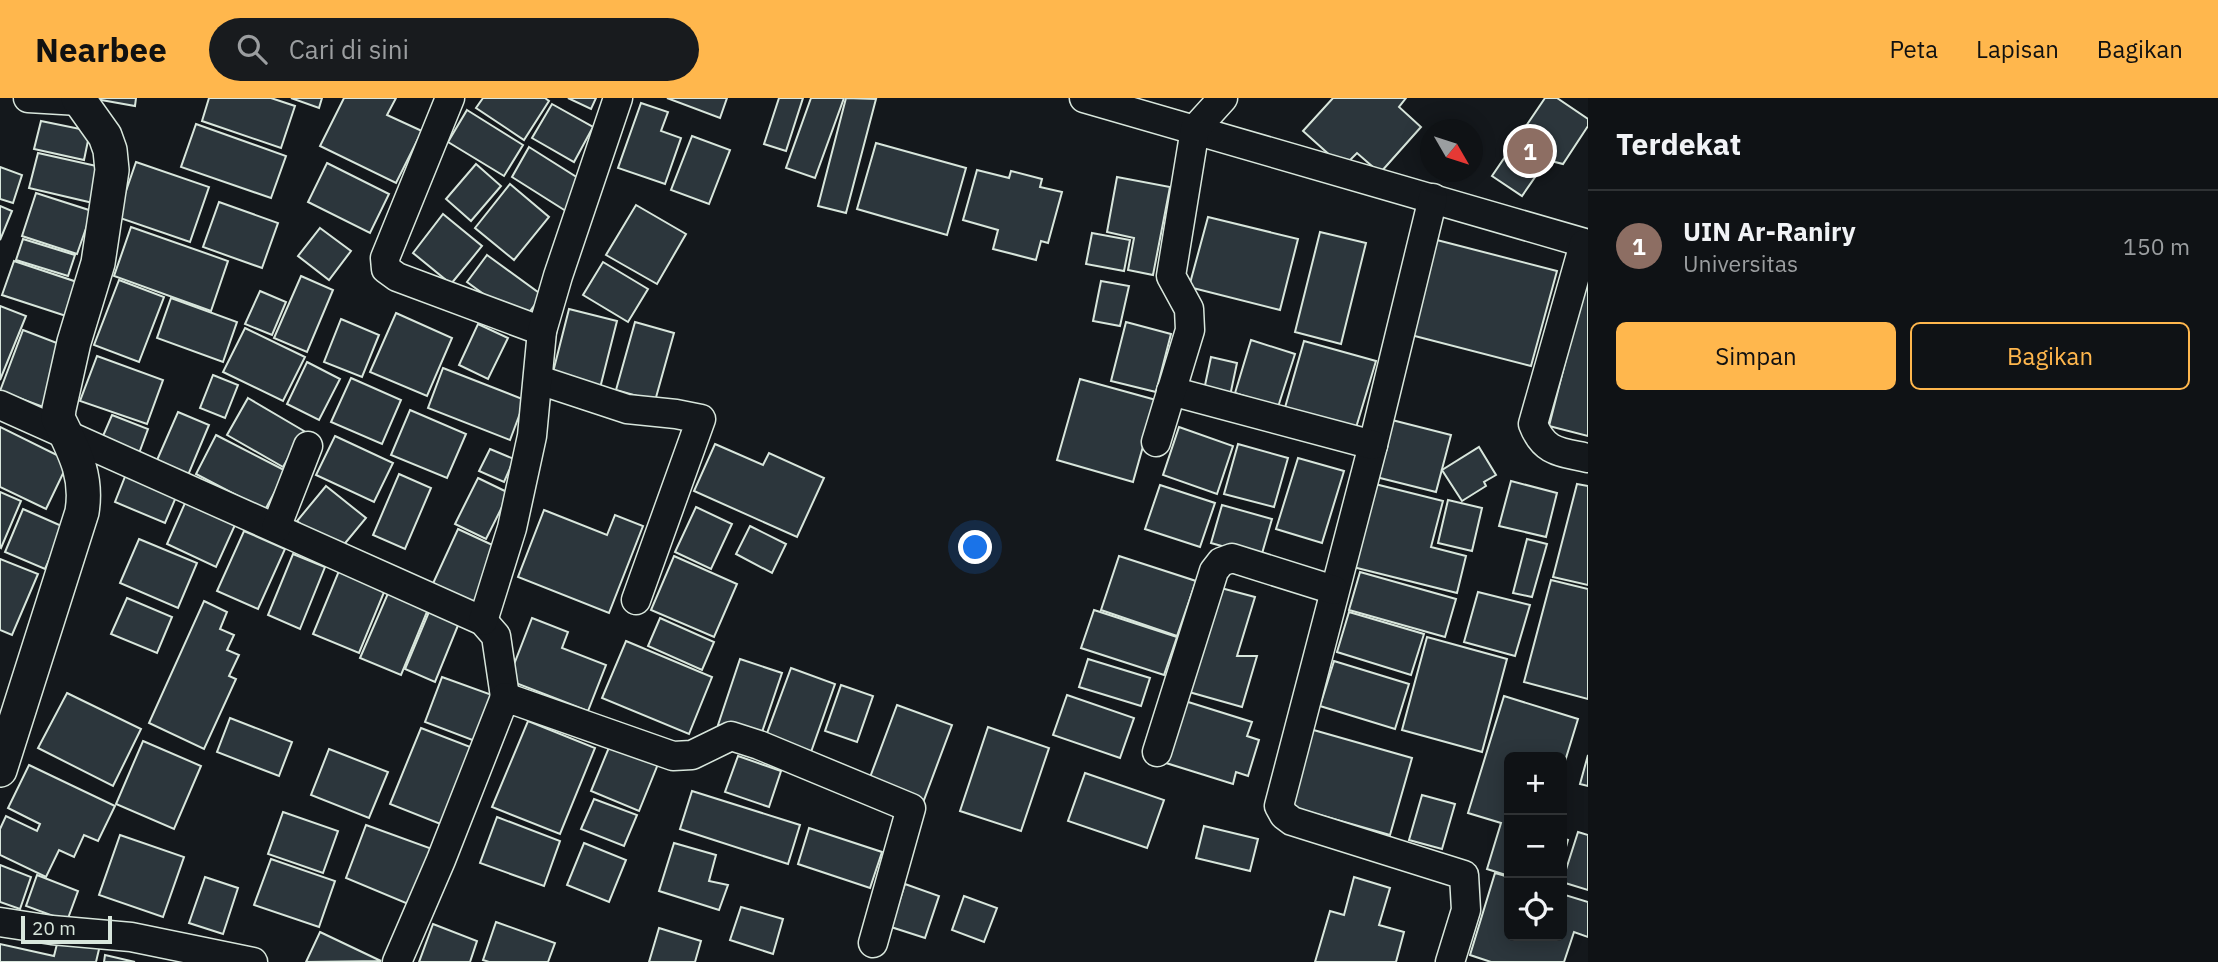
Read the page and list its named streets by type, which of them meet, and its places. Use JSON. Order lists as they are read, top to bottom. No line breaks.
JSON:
{"scale_bar":"20 m","north":"bottom right","page":{"header":"Nearbee","search":"Cari di sini","nav":["Peta","Lapisan","Bagikan"],"heading":"Terdekat","pins":"1","list":[{"mark":"1","name":"UIN Ar-Raniry","note":"Universitas","value":"150 m"}],"buttons":["Simpan","Bagikan"],"map_buttons":["+","−"],"scale":"20 m"}}
